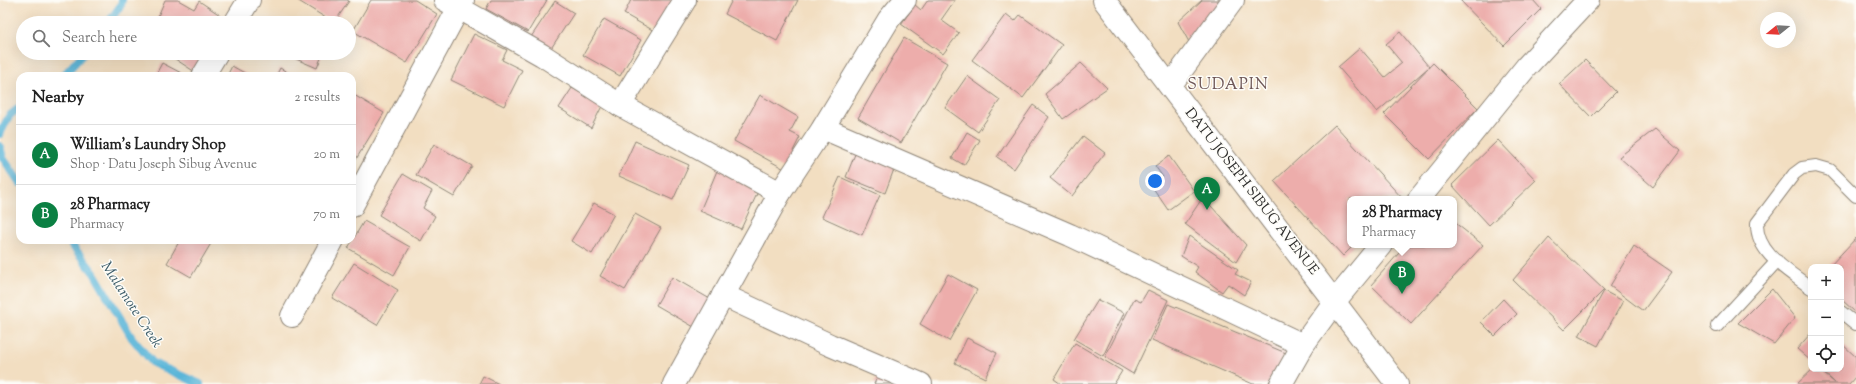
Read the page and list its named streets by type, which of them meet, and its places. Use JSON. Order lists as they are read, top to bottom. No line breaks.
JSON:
{"streets":{"street":["DATU JOSEPH SIBUG AVENUE"]},"districts":["SUDAPIN"],"water":["Malamote Creek"],"north":"left","page":{"search":"Search here","heading":["Nearby","2 results"],"list":[{"mark":"A","name":"William’s Laundry Shop","note":"Shop · Datu Joseph Sibug Avenue","value":"20 m"},{"mark":"B","name":"28 Pharmacy","note":"Pharmacy","value":"70 m"}],"pins":["A","B"],"popup":["28 Pharmacy","Pharmacy"],"map_buttons":["+","−"]}}
